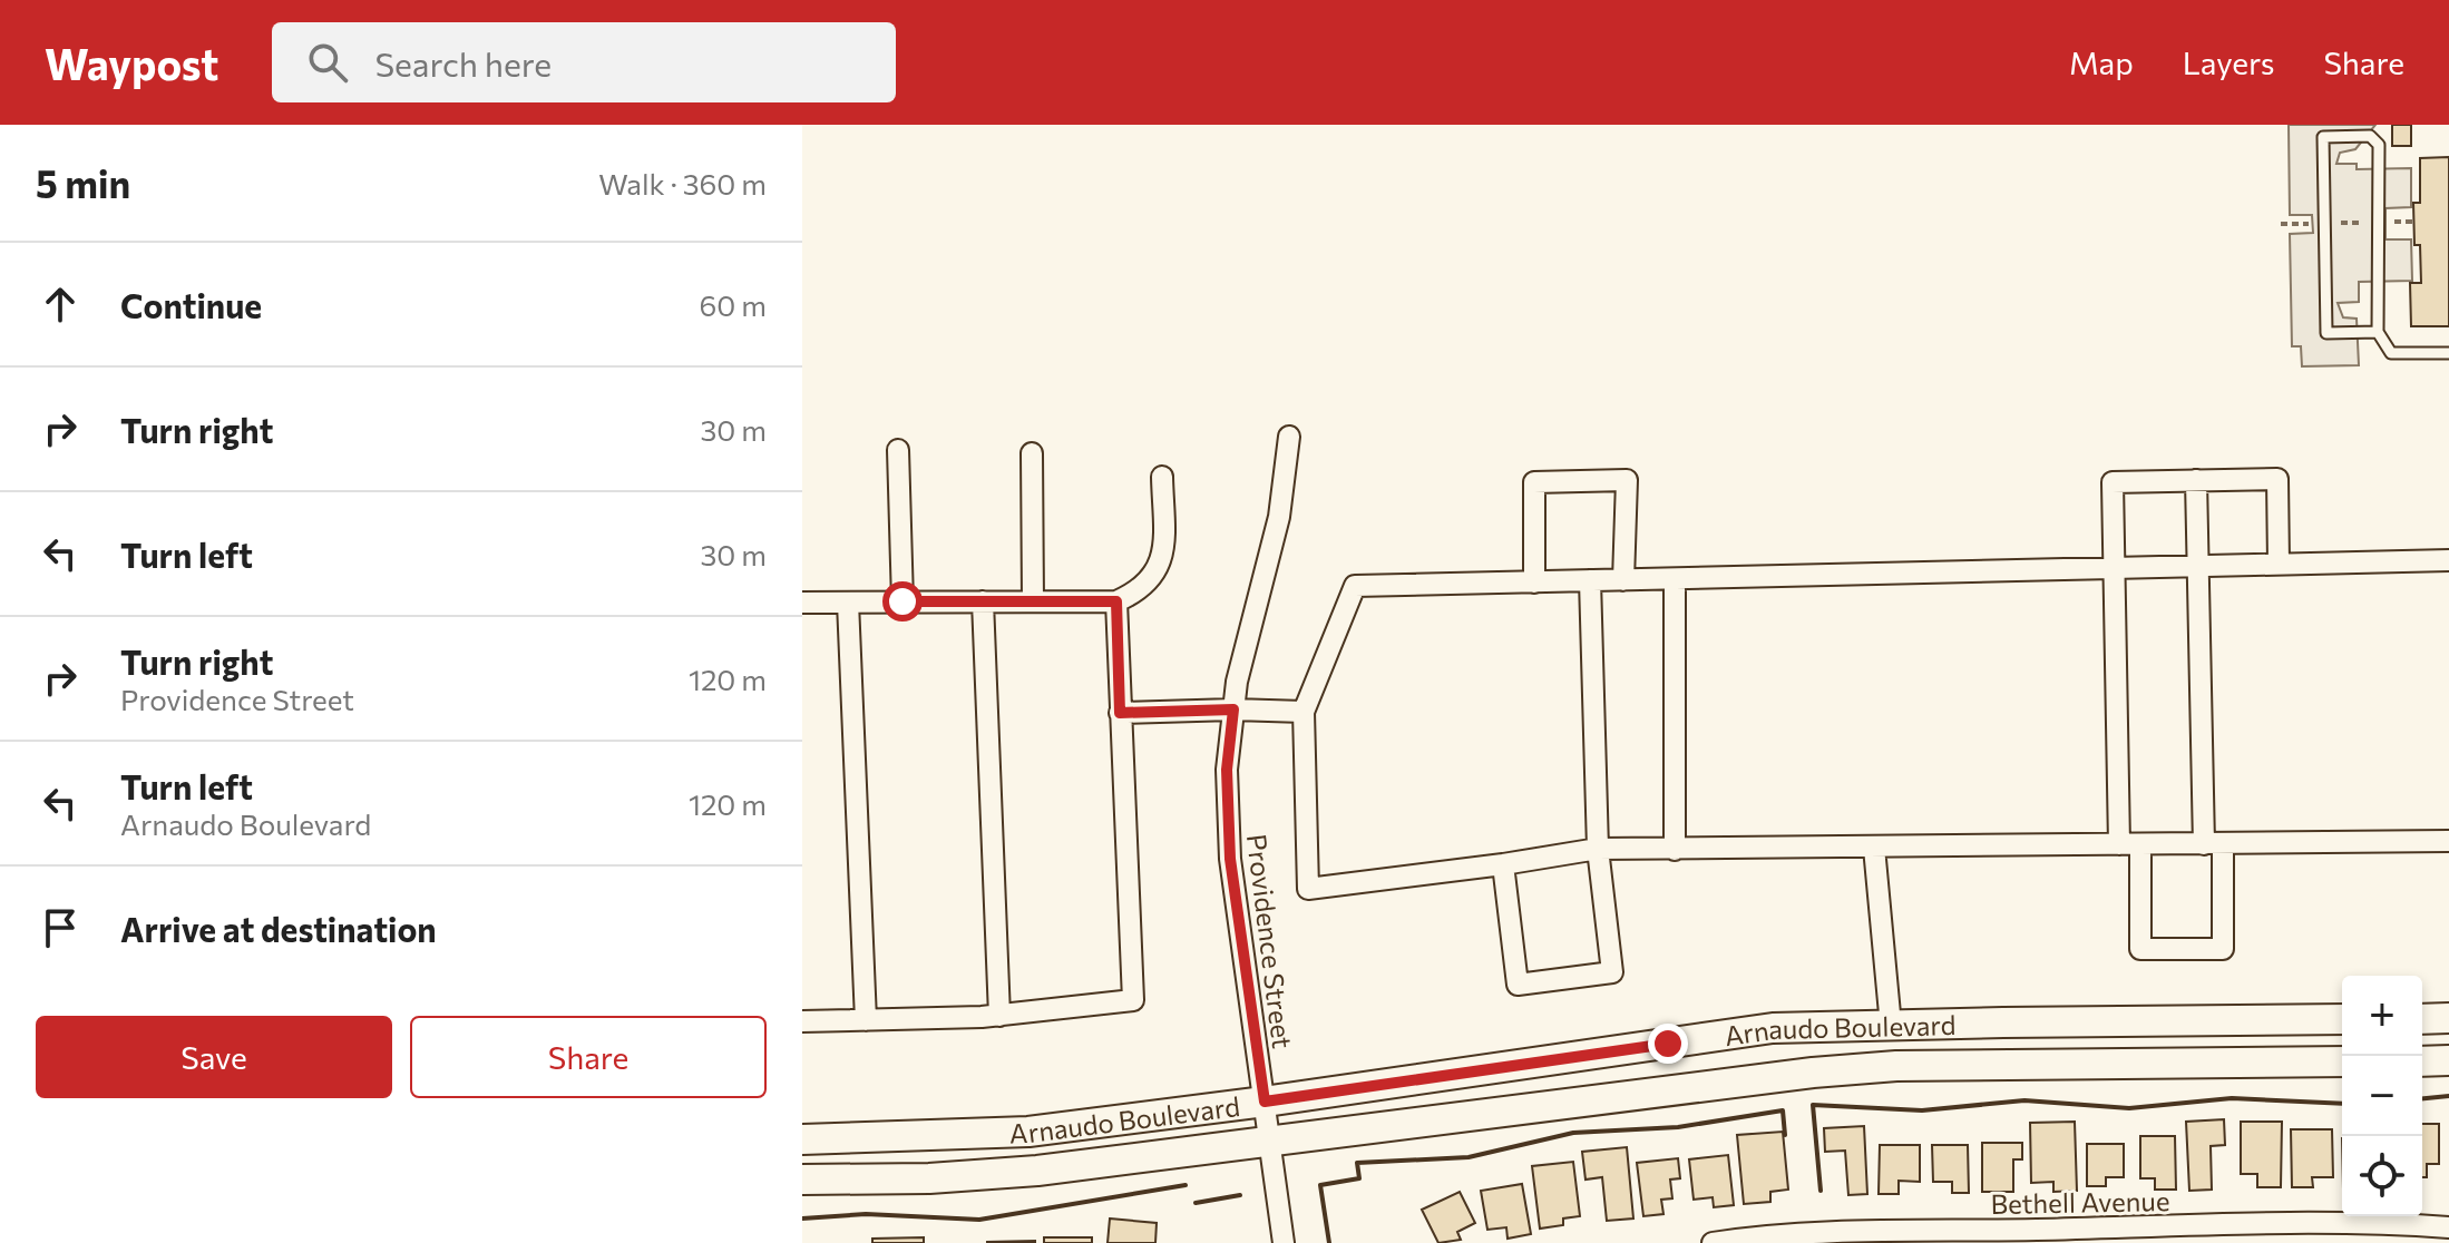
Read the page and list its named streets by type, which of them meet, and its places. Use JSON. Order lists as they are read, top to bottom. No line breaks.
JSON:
{"streets":{"street":["Providence Street","Arnaudo Boulevard","Bethell Avenue"]},"crossings":[["Providence Street","Arnaudo Boulevard"]],"page":{"header":"Waypost","search":"Search here","nav":["Map","Layers","Share"],"heading":["5 min","Walk · 360 m"],"list":[["Continue","60 m"],["Turn right","30 m"],["Turn left","30 m"],["Turn right","Providence Street","120 m"],["Turn left","Arnaudo Boulevard","120 m"],"Arrive at destination"],"map_buttons":["+","−"],"buttons":["Save","Share"]}}
